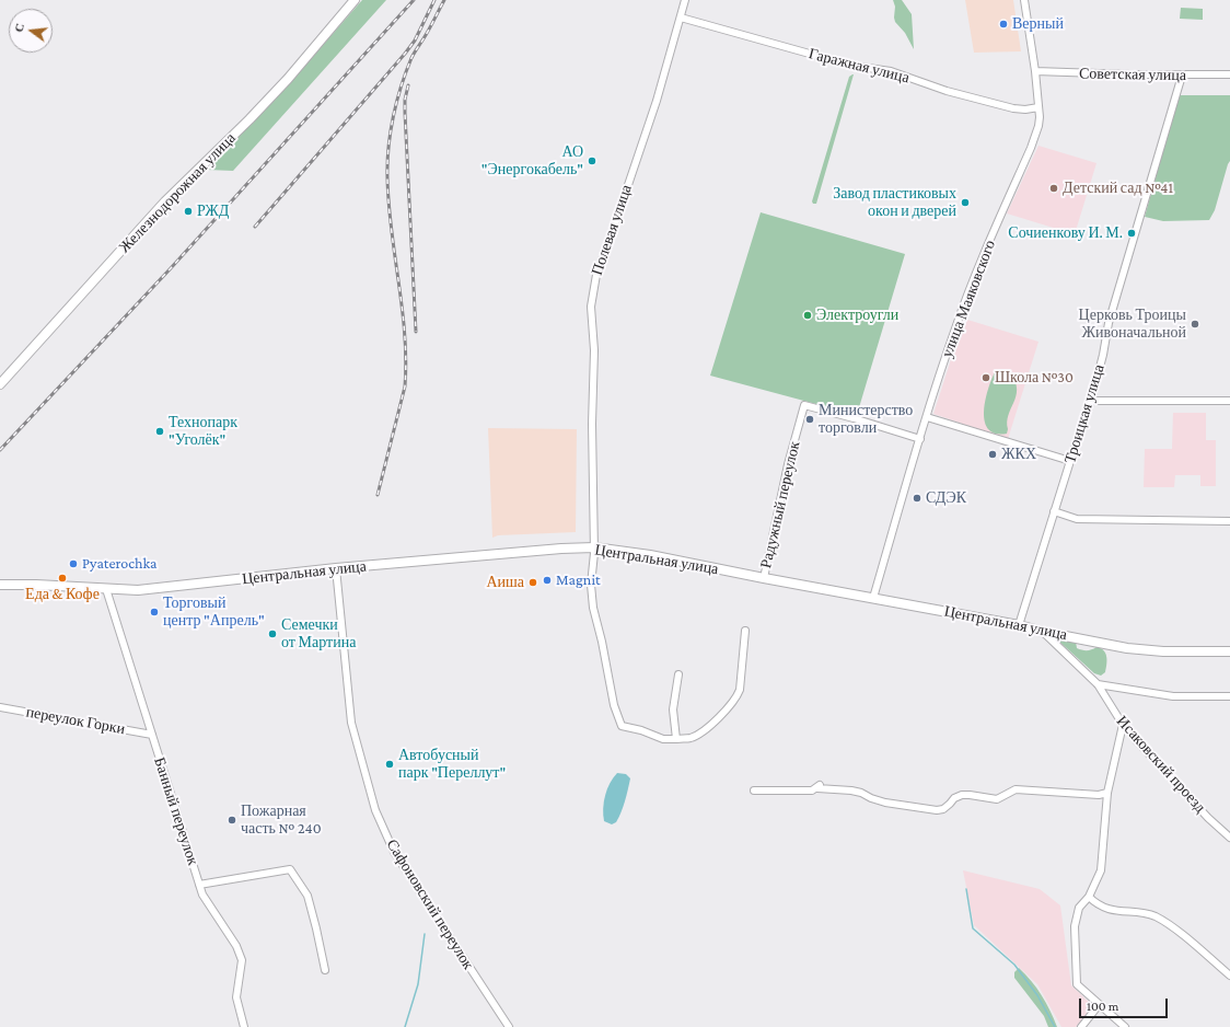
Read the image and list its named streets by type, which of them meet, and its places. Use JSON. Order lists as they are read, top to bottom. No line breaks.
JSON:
{"streets":{"main road":["Железнодорожная улица","Центральная улица"],"street":["Гаражная улица","Советская улица","Полевая улица","улица Маяковского","Троицкая улица","Радужный переулок","переулок Горки","Исаковский проезд","Банный переулок","Сафоновский переулок"]},"crossings":[["Гаражная улица","Полевая улица"],["Гаражная улица","улица Маяковского"],["Советская улица","улица Маяковского"],["Советская улица","Троицкая улица"],["Полевая улица","Центральная улица"],["улица Маяковского","Радужный переулок"],["улица Маяковского","Центральная улица"],["Троицкая улица","Центральная улица"],["Радужный переулок","Центральная улица"],["Центральная улица","Исаковский проезд"],["Центральная улица","Банный переулок"],["Центральная улица","Сафоновский переулок"],["переулок Горки","Банный переулок"]],"places":["Верный","АО \"Энергокабель\"","Детский сад №41","Завод пластиковых окон и дверей","РЖД","Сочиенкову И. М.","Электроугли","Церковь Троицы Живоначальной","Школа №30","Министерство торговли","Технопарк \"Уголёк\"","ЖКХ","СДЭК","Pyaterochka","Еда & Кофе","Magnit","Аиша","Торговый центр \"Апрель\"","Семечки от Мартина","Автобусный парк \"Переллут\"","Пожарная часть № 240"],"scale_bar":"100 m","north":"left"}
